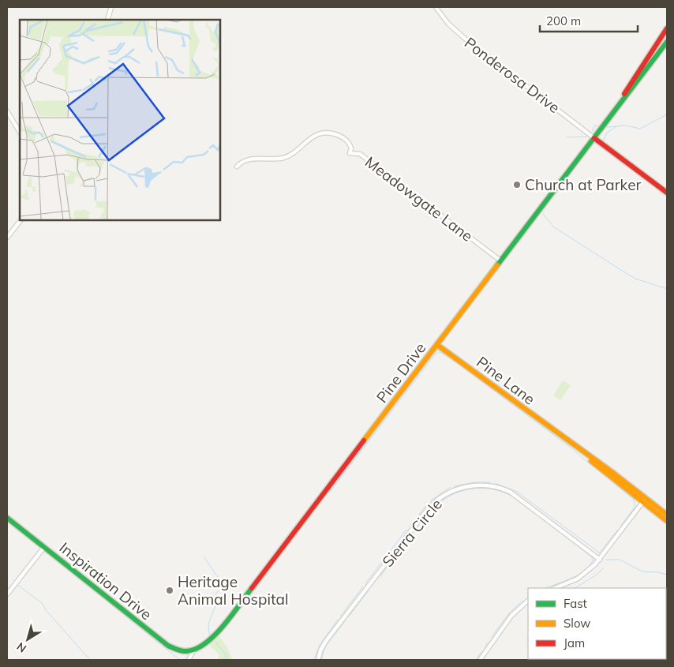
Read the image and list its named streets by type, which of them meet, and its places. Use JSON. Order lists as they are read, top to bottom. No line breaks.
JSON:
{"streets":{"main road":["Pine Drive","Pine Lane","Inspiration Drive"],"street":["Ponderosa Drive","Meadowgate Lane","Sierra Circle"]},"crossings":[["Ponderosa Drive","Pine Drive"],["Meadowgate Lane","Pine Drive"],["Pine Drive","Pine Lane"],["Pine Drive","Inspiration Drive"]],"places":["Church at Parker","Heritage Animal Hospital"],"legend":["Fast","Slow","Jam"],"scale_bar":"200 m","north":"bottom left"}
